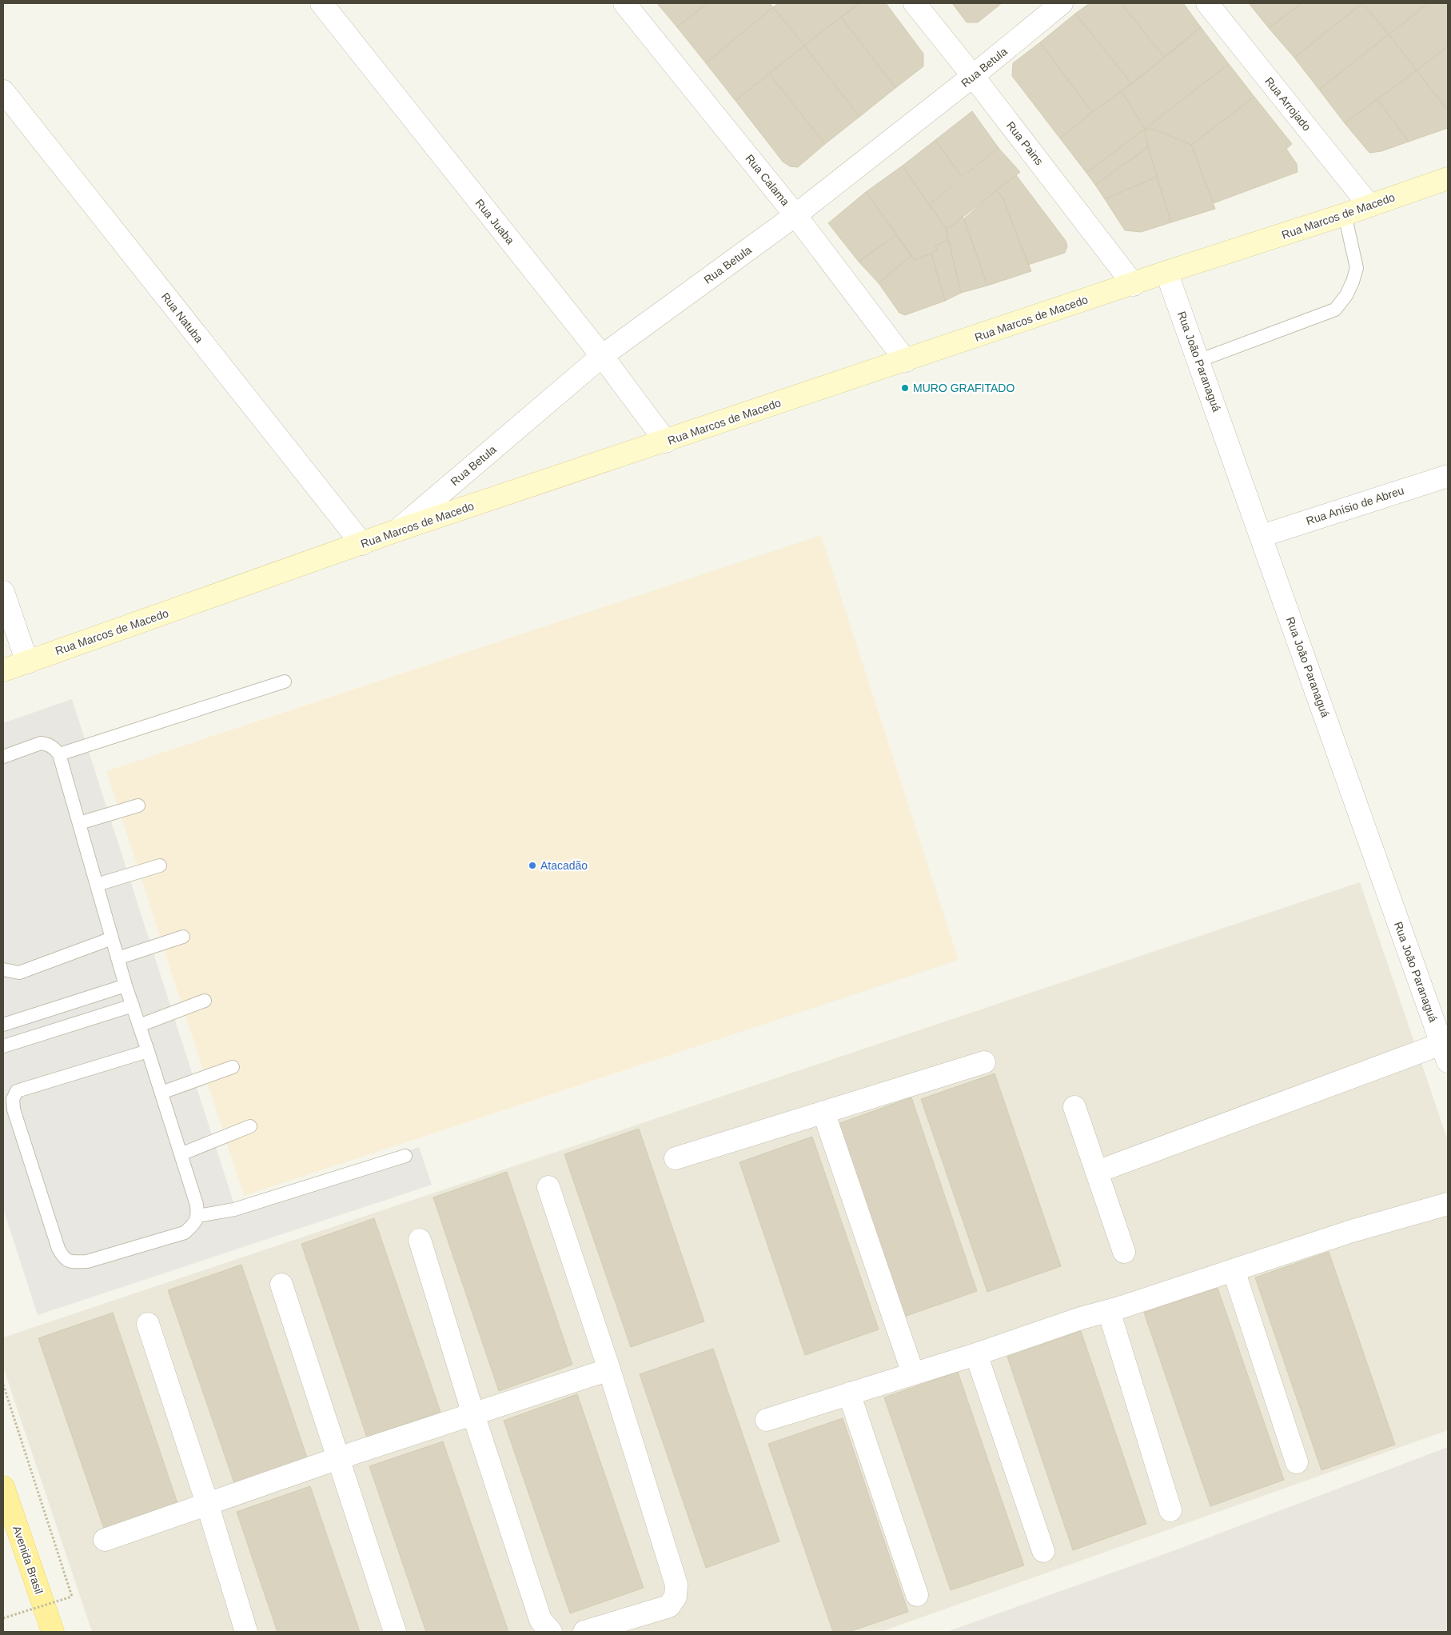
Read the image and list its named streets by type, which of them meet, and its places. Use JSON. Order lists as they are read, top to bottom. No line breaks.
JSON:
{"streets":{"main road":["Rua Marcos de Macedo","Avenida Brasil"],"street":["Rua Betula","Rua Arrojado","Rua Pains","Rua Calama","Rua Juaba","Rua Natuba","Rua João Paranaguá","Rua Anísio de Abreu"]},"crossings":[["Rua Betula","Rua Pains"],["Rua Betula","Rua Calama"],["Rua Betula","Rua Marcos de Macedo"],["Rua Betula","Rua Juaba"],["Rua Arrojado","Rua Marcos de Macedo"],["Rua Pains","Rua Marcos de Macedo"],["Rua Calama","Rua Marcos de Macedo"],["Rua Marcos de Macedo","Rua Juaba"],["Rua Marcos de Macedo","Rua Natuba"],["Rua Marcos de Macedo","Rua João Paranaguá"],["Rua João Paranaguá","Rua Anísio de Abreu"]],"places":["MURO GRAFITADO","Atacadão"]}
